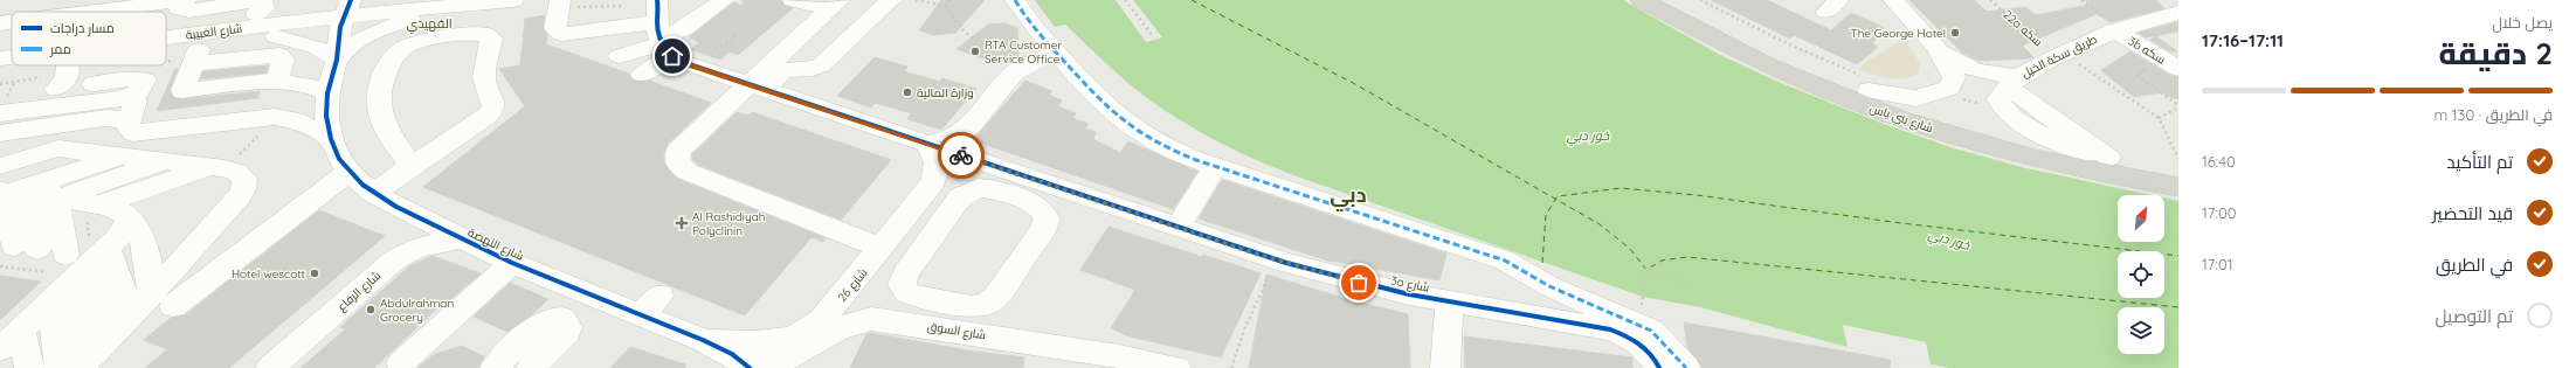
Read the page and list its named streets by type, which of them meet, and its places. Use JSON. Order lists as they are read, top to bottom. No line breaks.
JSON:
{"streets":{"main road":["شارع بني ياس"],"street":["شارع الغبيبة","3b سكه","طريق سكة الخيل","شارع النهضة","3a شارع","شارع 26","شارع الرفاع","شارع السوق"],"path":["22a سكه"]},"crossings":[["22a سكه","طريق سكة الخيل"],["شارع الغبيبة","شارع النهضة"],["3b سكه","طريق سكة الخيل"],["شارع النهضة","شارع 26"],["شارع النهضة","شارع الرفاع"],["شارع النهضة","شارع السوق"],["3a شارع","شارع 26"]],"districts":["الفهيدي","دبي"],"water":["خور دبي"],"places":{"other":["The George Hotel","RTA Customer Service Office","وزارة المالية","Hotel wescott","Abdulrahman Grocery"],"health":["Al Rashidiyah Polyclinin"]},"legend":["مسار دراجات","ممر"],"north":"top right","page":{"heading":["2 دقيقة","يصل خلال","17:11–17:16"],"bar":"في الطريق · 130 m","list":[["تم التأكيد","16:40"],["قيد التحضير","17:00"],["في الطريق","17:01"],"تم التوصيل"]}}
